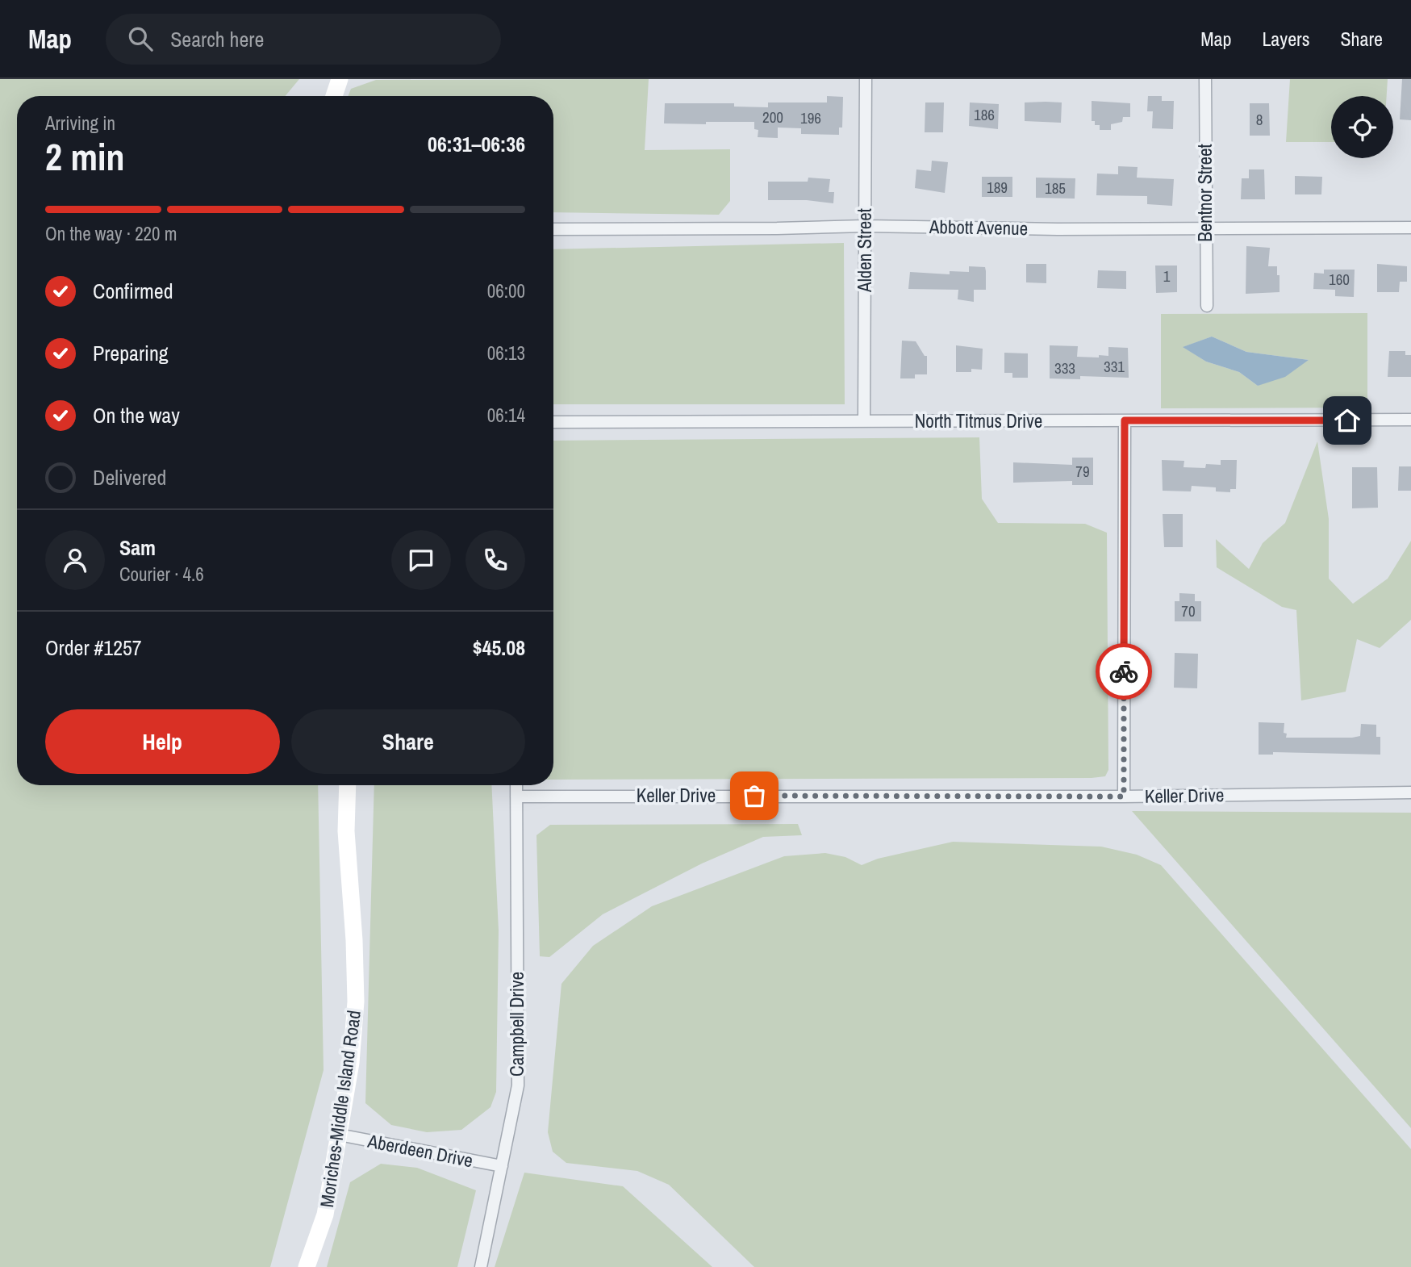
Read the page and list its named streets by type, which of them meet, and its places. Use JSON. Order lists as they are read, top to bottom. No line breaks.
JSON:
{"streets":{"main road":["Moriches-Middle Island Road"],"street":["Bentnor Street","Abbott Avenue","Alden Street","North Titmus Drive","Keller Drive","Campbell Drive","Aberdeen Drive"]},"crossings":[["Bentnor Street","Abbott Avenue"],["Abbott Avenue","Alden Street"],["Alden Street","North Titmus Drive"],["Keller Drive","Campbell Drive"],["Campbell Drive","Aberdeen Drive"],["Moriches-Middle Island Road","Aberdeen Drive"]],"house_numbers":["186","200","196","8","189","185","1","160","331","333","79","70"],"page":{"header":"Map","search":"Search here","nav":["Map","Layers","Share"],"heading":["2 min","Arriving in","06:31–06:36"],"panel":["Sam","Courier · 4.6","Order #1257","$45.08"],"bar":"On the way · 220 m","list":[["Confirmed","06:00"],["Preparing","06:13"],["On the way","06:14"],"Delivered"],"buttons":["Help","Share"]}}
